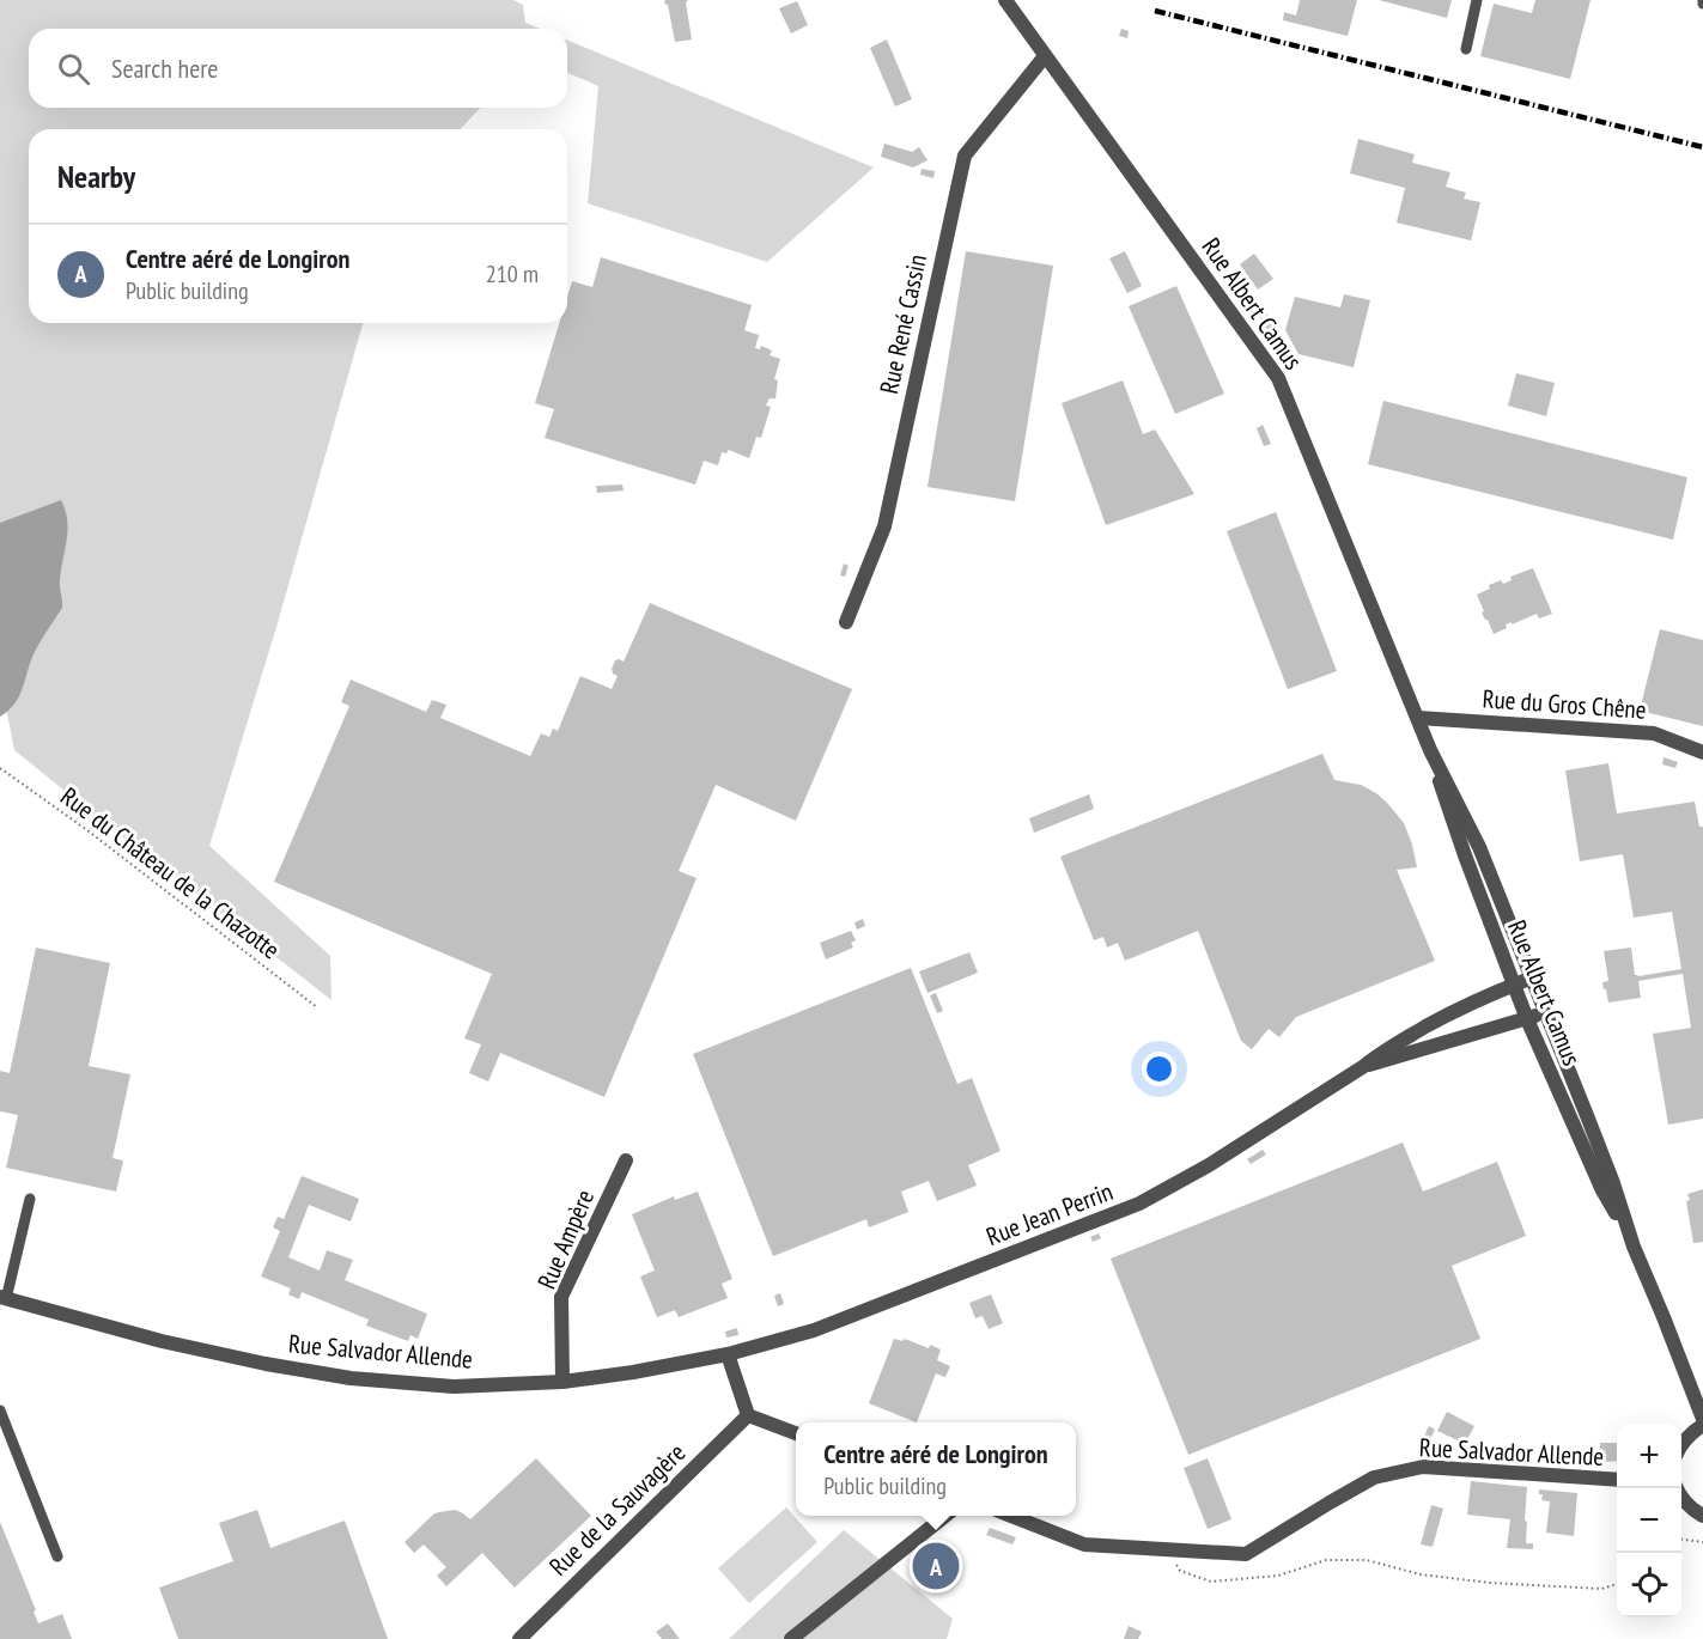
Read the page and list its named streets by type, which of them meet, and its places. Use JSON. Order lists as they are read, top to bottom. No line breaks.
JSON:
{"streets":{"street":["Rue Albert Camus","Rue René Cassin","Rue du Gros Chêne","Rue Jean Perrin","Rue Ampère","Rue Salvador Allende","Rue de la Sauvagère"],"path":["Rue du Château de la Chazotte"]},"crossings":[["Rue Albert Camus","Rue René Cassin"],["Rue Albert Camus","Rue du Gros Chêne"],["Rue Albert Camus","Rue Jean Perrin"],["Rue Jean Perrin","Rue Salvador Allende"],["Rue Ampère","Rue Salvador Allende"]],"page":{"search":"Search here","heading":"Nearby","list":[{"mark":"A","name":"Centre aéré de Longiron","note":"Public building","value":"210 m"}],"popup":["Centre aéré de Longiron","Public building"],"map_buttons":["+","−"],"pins":"A"}}
